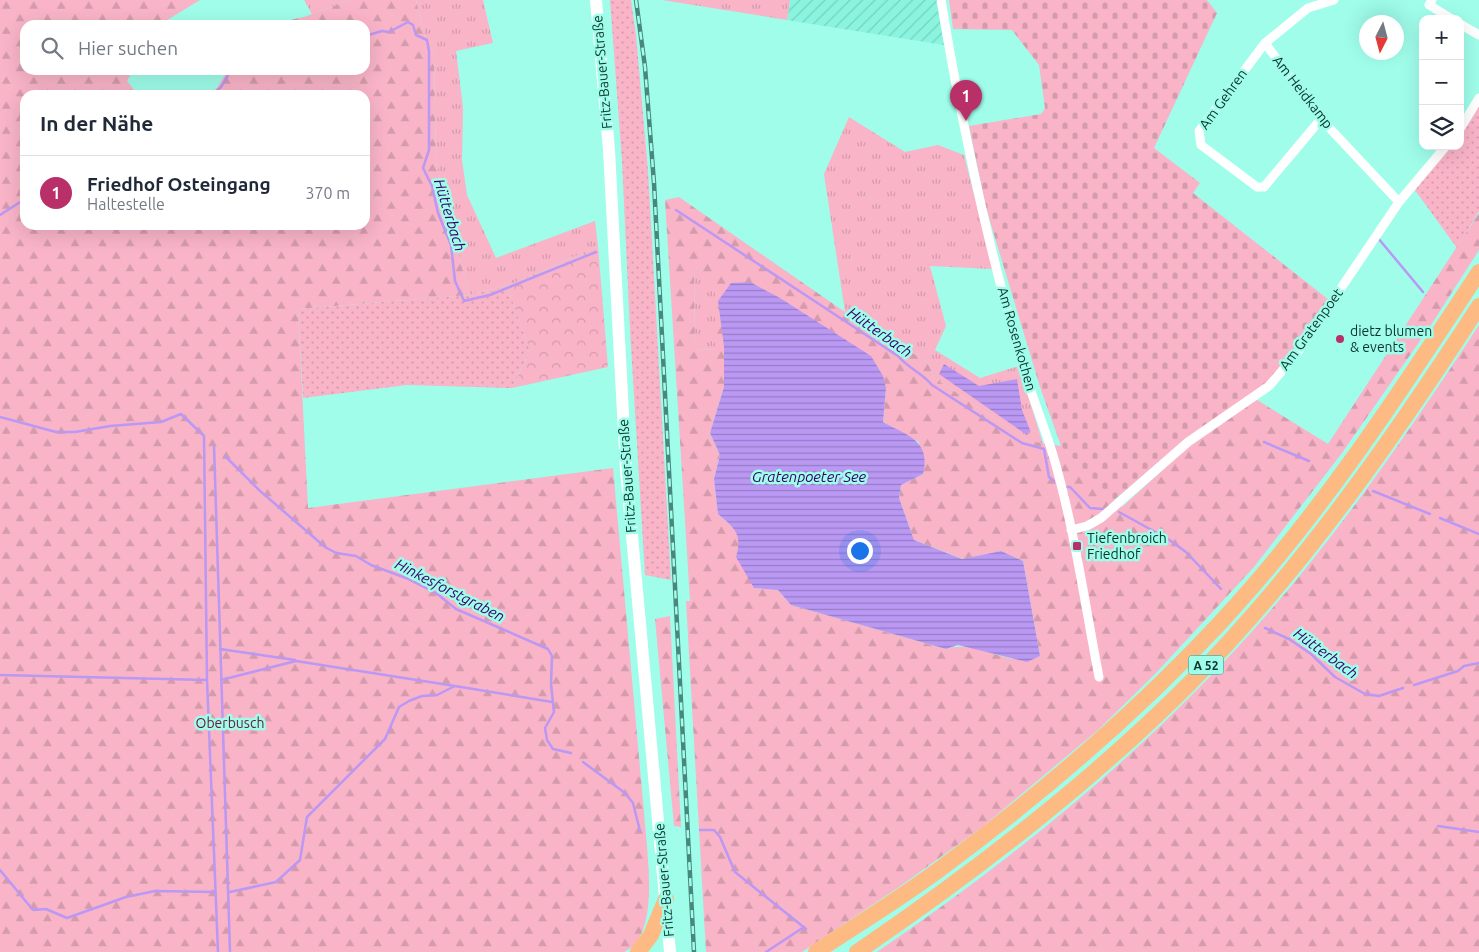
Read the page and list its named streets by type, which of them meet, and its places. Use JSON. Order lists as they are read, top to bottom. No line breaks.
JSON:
{"streets":{"highway":["A 52"],"main road":["Fritz-Bauer-Straße"],"street":["Am Heidkamp","Am Gehren","Am Gratenpoet","Am Rosenkothen"]},"crossings":[["Am Heidkamp","Am Gehren"],["Am Heidkamp","Am Gratenpoet"],["Am Gratenpoet","Am Rosenkothen"]],"water":["Hütterbach","Gratenpoeter See","Hinkesforstgraben"],"parks":["Oberbusch"],"places":{"other":["dietz blumen & events"],"transit":["Tiefenbroich Friedhof"]},"north":"bottom","page":{"map_buttons":["+","−"],"search":"Hier suchen","pins":"1","heading":"In der Nähe","list":[{"mark":"1","name":"Friedhof Osteingang","note":"Haltestelle","value":"370 m"}]}}
